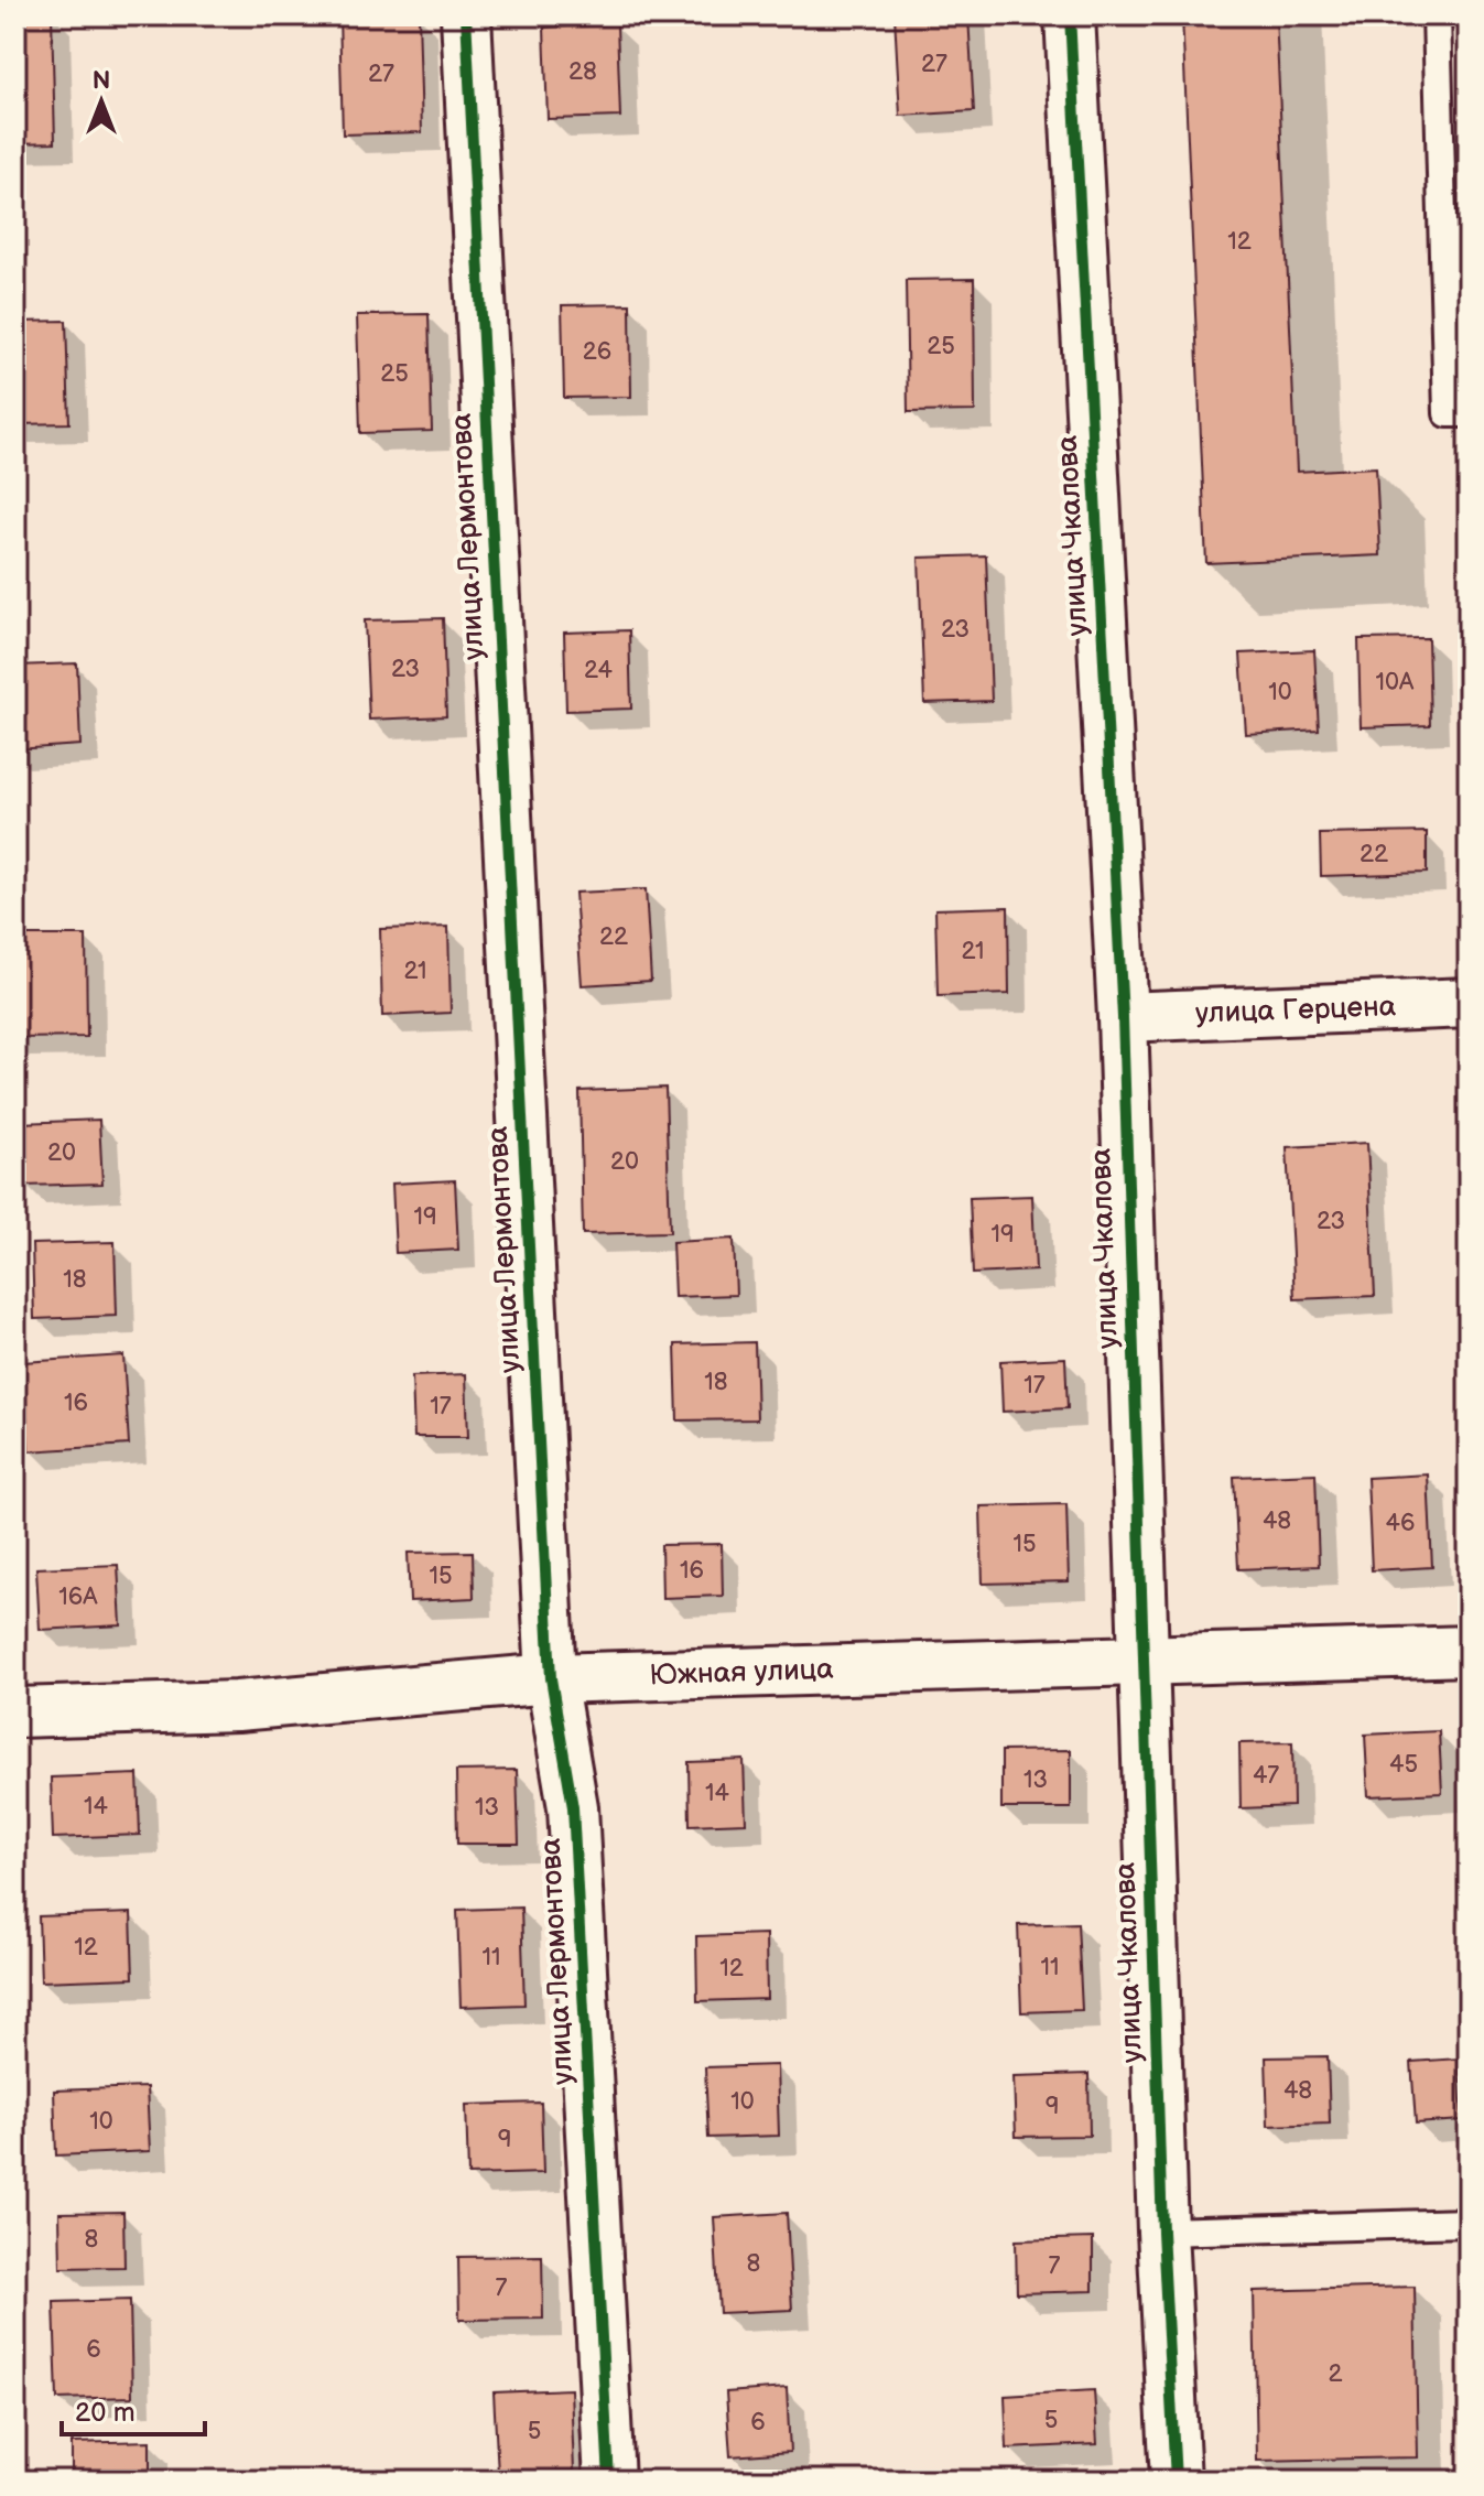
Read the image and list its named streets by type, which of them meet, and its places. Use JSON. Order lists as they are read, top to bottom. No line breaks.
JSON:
{"streets":{"street":["улица Чкалова","улица Лермонтова","улица Герцена","Южная улица"]},"crossings":[["улица Чкалова","улица Герцена"],["улица Чкалова","Южная улица"],["улица Лермонтова","Южная улица"]],"house_numbers":["27","28","27","12","25","26","25","23","23","24","10А","10","22","22","21","21","20","20","19","23","19","18","18","17","16","17","48","46","15","16","15","16А","45","47","13","14","14","13","12","11","11","12","48","10","9","10","9","8","8","7","7","6","2","5","6","5"],"scale_bar":"20 m","north":"top"}
